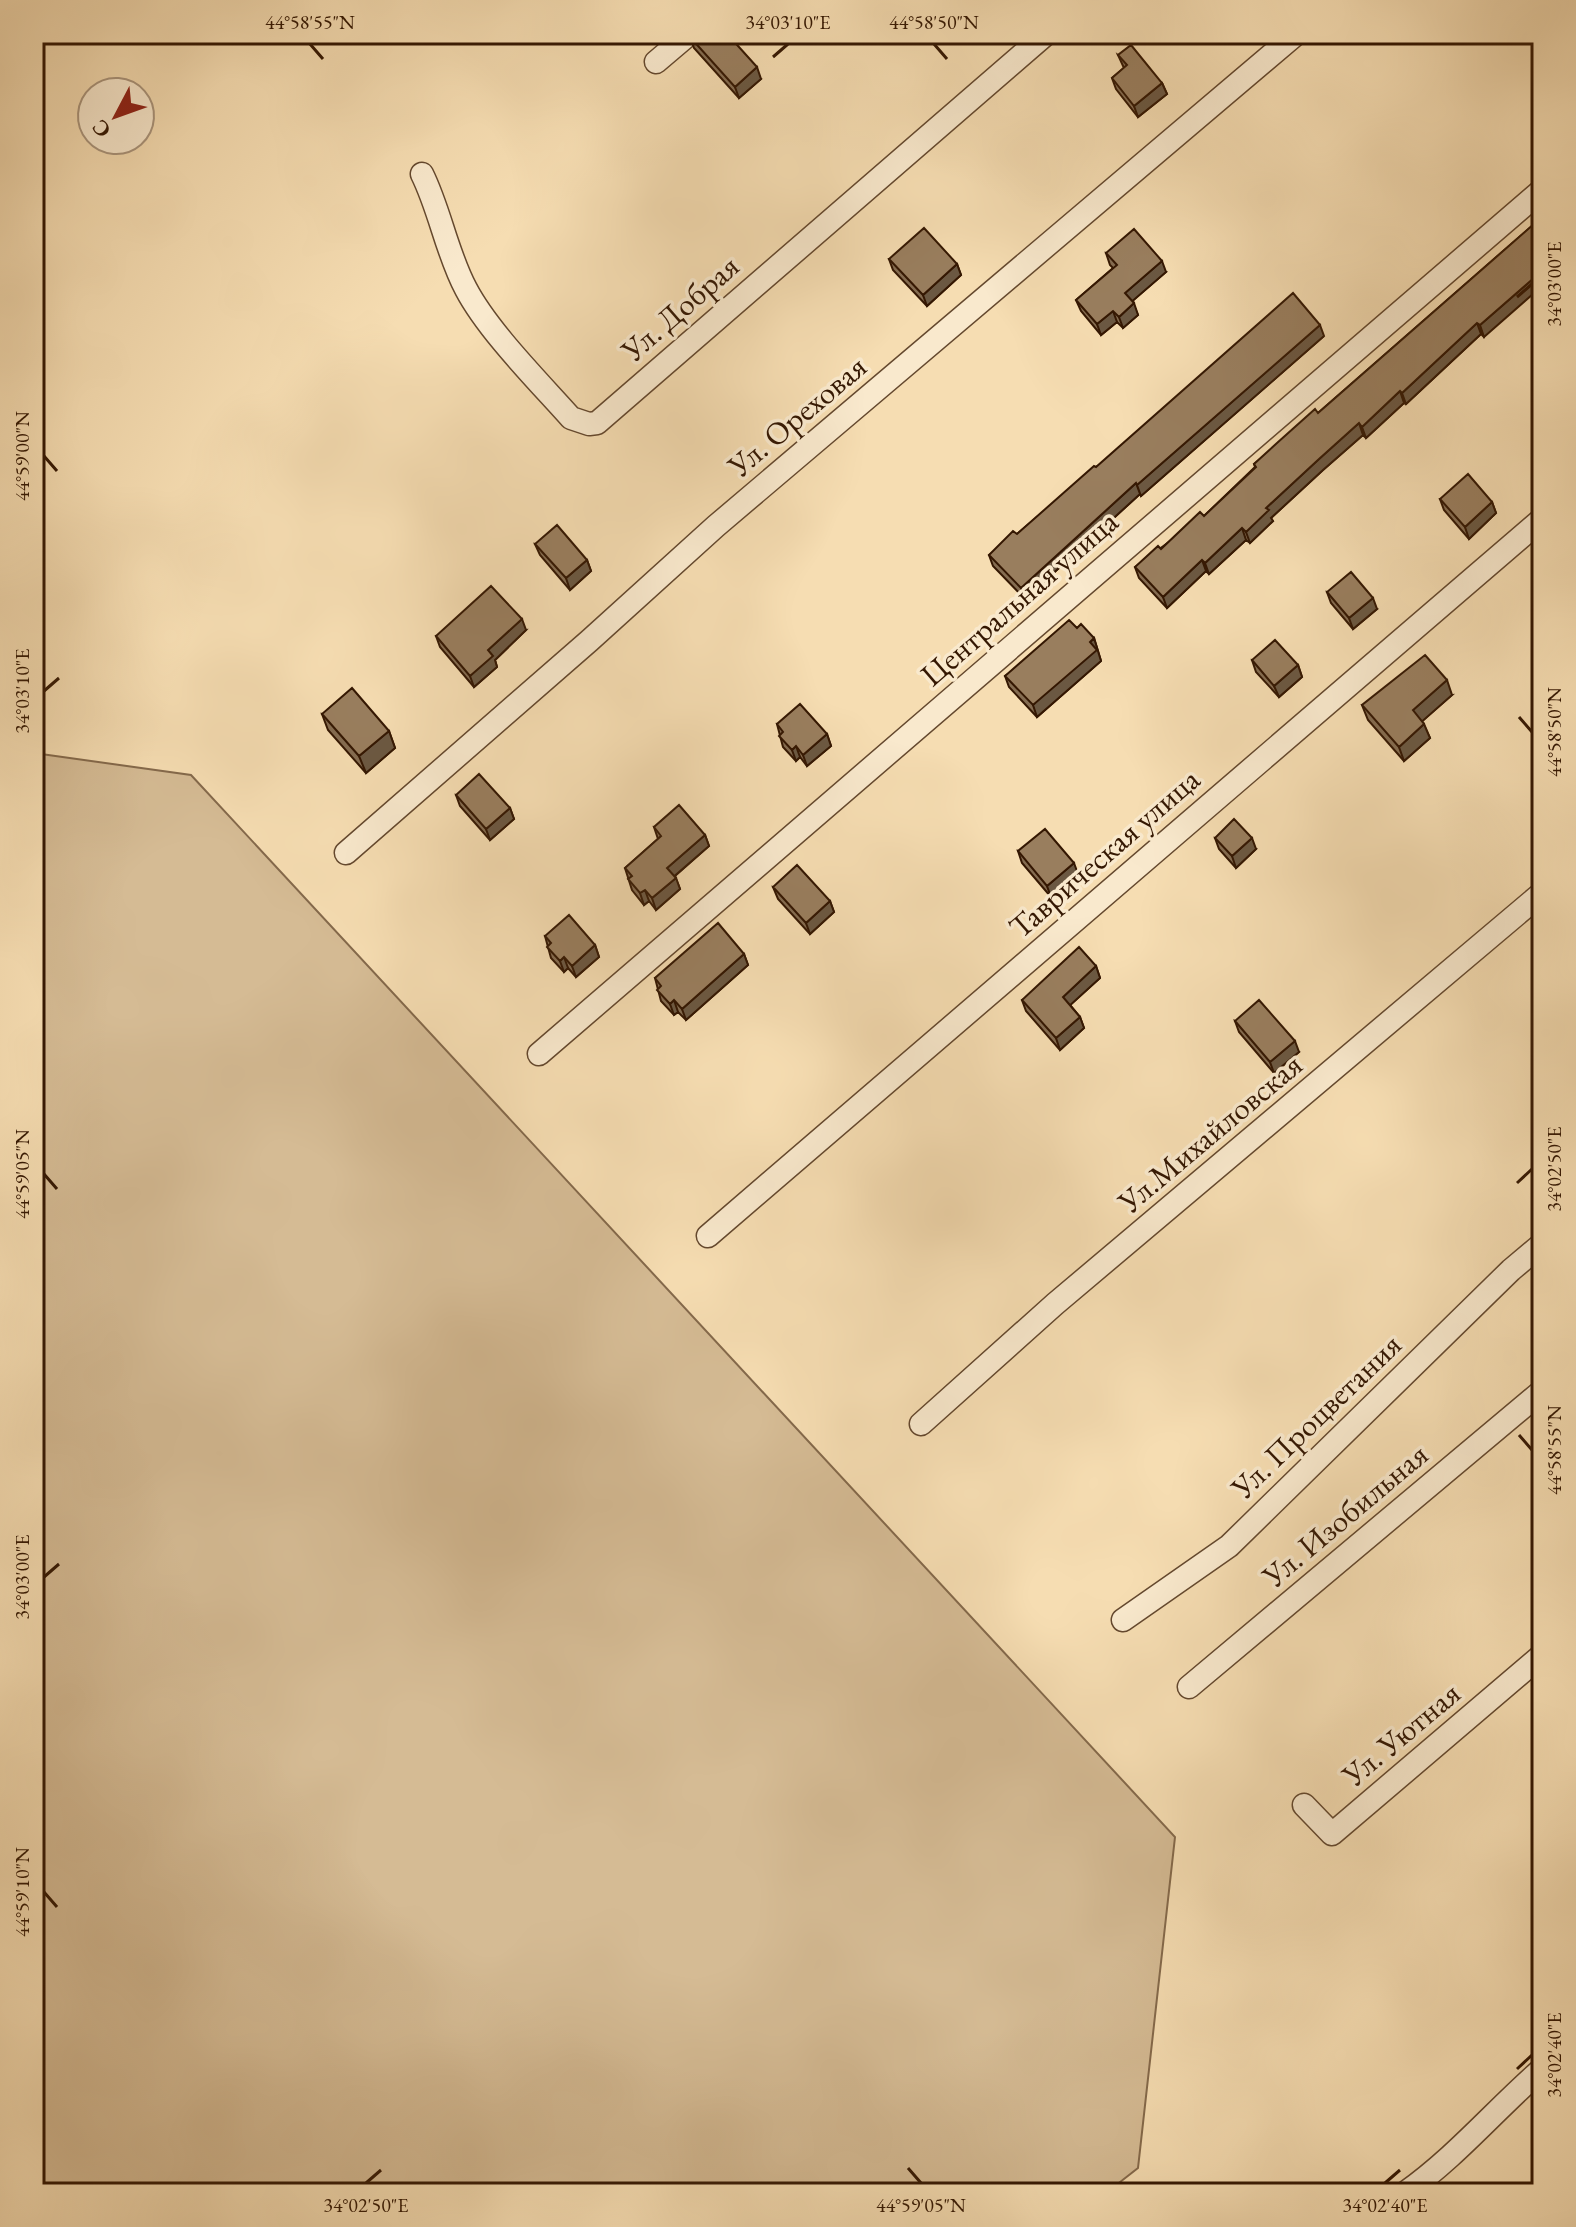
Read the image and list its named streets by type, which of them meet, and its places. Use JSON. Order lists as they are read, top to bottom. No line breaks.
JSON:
{"streets":{"street":["Ул. Добрая","Ул. Ореховая","Центральная улица","Таврическая улица","Ул.Михайловская","Ул. Процветания","Ул. Изобильная","Ул. Уютная"]},"north":"bottom left","coordinates":["44°58'55\"N","34°03'10\"E","44°58'50\"N","34°03'00\"E","44°59'00\"N","34°02'50\"E","44°59'05\"N","44°59'10\"N","34°02'40\"E"]}
